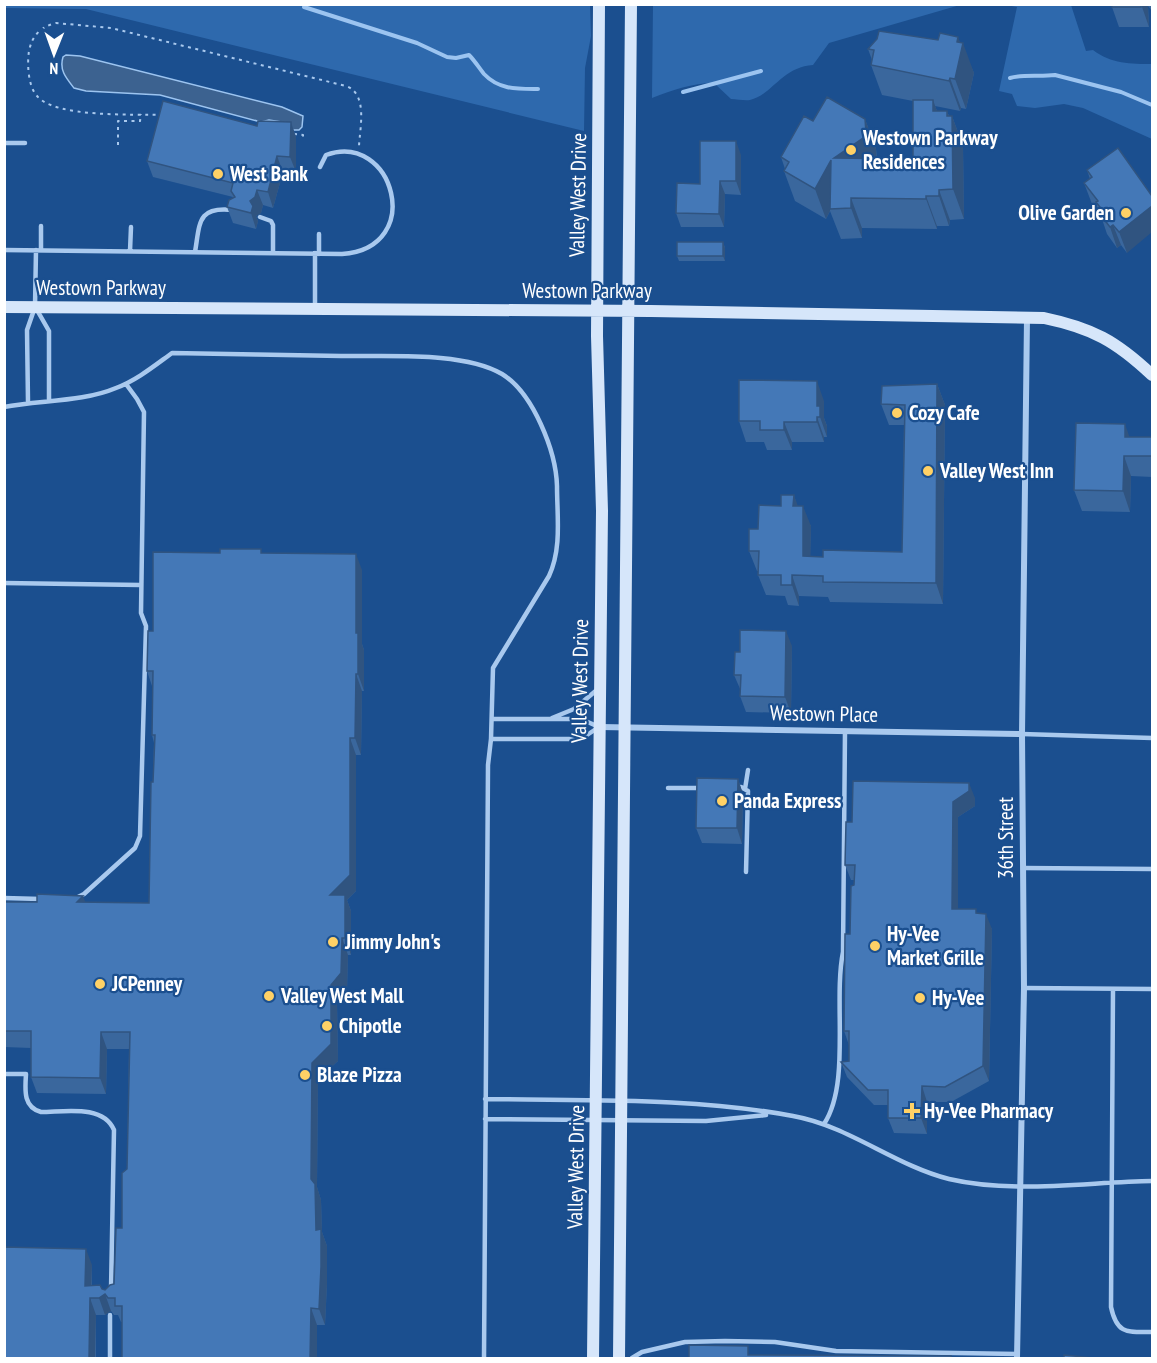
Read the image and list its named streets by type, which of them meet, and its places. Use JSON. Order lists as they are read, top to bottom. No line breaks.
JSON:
{"streets":{"main road":["Valley West Drive","Westown Parkway"],"street":["Westown Place","36th Street"]},"crossings":[["Valley West Drive","Westown Parkway"],["Valley West Drive","Westown Place"],["Westown Parkway","36th Street"],["Westown Place","36th Street"]],"places":{"other":["Westown Parkway Residences","West Bank","Olive Garden","Cozy Cafe","Valley West Inn","Panda Express","Jimmy John's","Hy-Vee Market Grille","JCPenney","Valley West Mall","Hy-Vee","Chipotle","Blaze Pizza"],"health":["Hy-Vee Pharmacy"]},"north":"bottom"}
